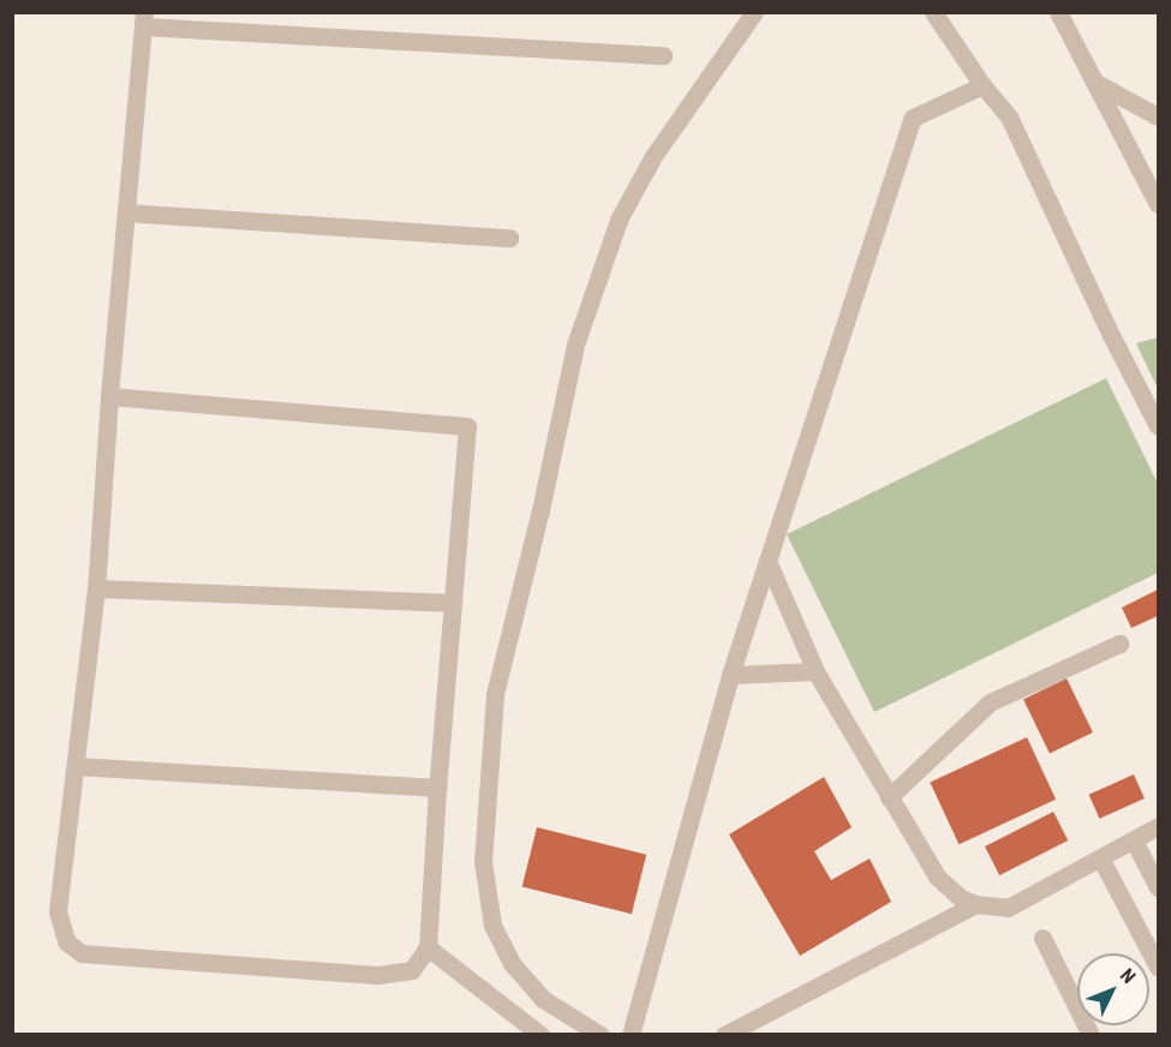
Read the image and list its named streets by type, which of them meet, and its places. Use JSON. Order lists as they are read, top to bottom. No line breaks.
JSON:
{"north":"top right"}
